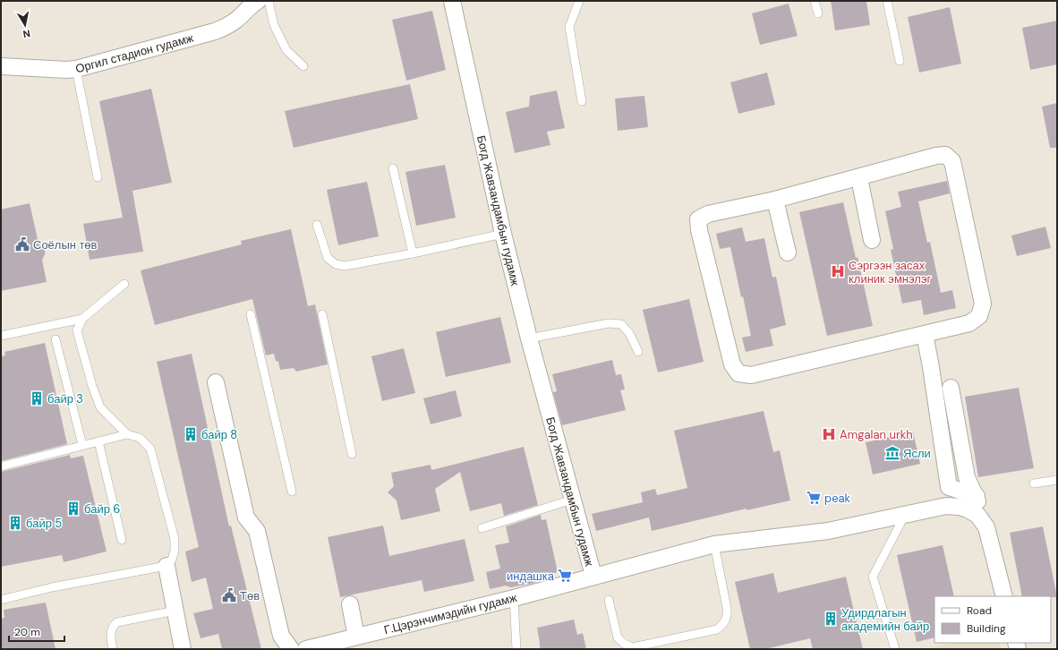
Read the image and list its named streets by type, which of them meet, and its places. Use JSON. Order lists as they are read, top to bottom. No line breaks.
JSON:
{"streets":{"street":["Оргил стадион гудамж","Богд Жавзандамбын гудамж","Г.Цэрэнчимэдийн гудамж"]},"crossings":[["Богд Жавзандамбын гудамж","Г.Цэрэнчимэдийн гудамж"]],"places":{"public building":["Соёлын төв","Төв"],"hospital":["Сэргээн засах клиник эмнэлэг","Amgalan urkh"],"building":["байр 3","байр 8","байр 6","байр 5","Удирдлагын академийн байр"],"museum":["Ясли"],"supermarket":["peak","индашка"]},"legend":["Road","Building"],"scale_bar":"20 m","north":"bottom"}
